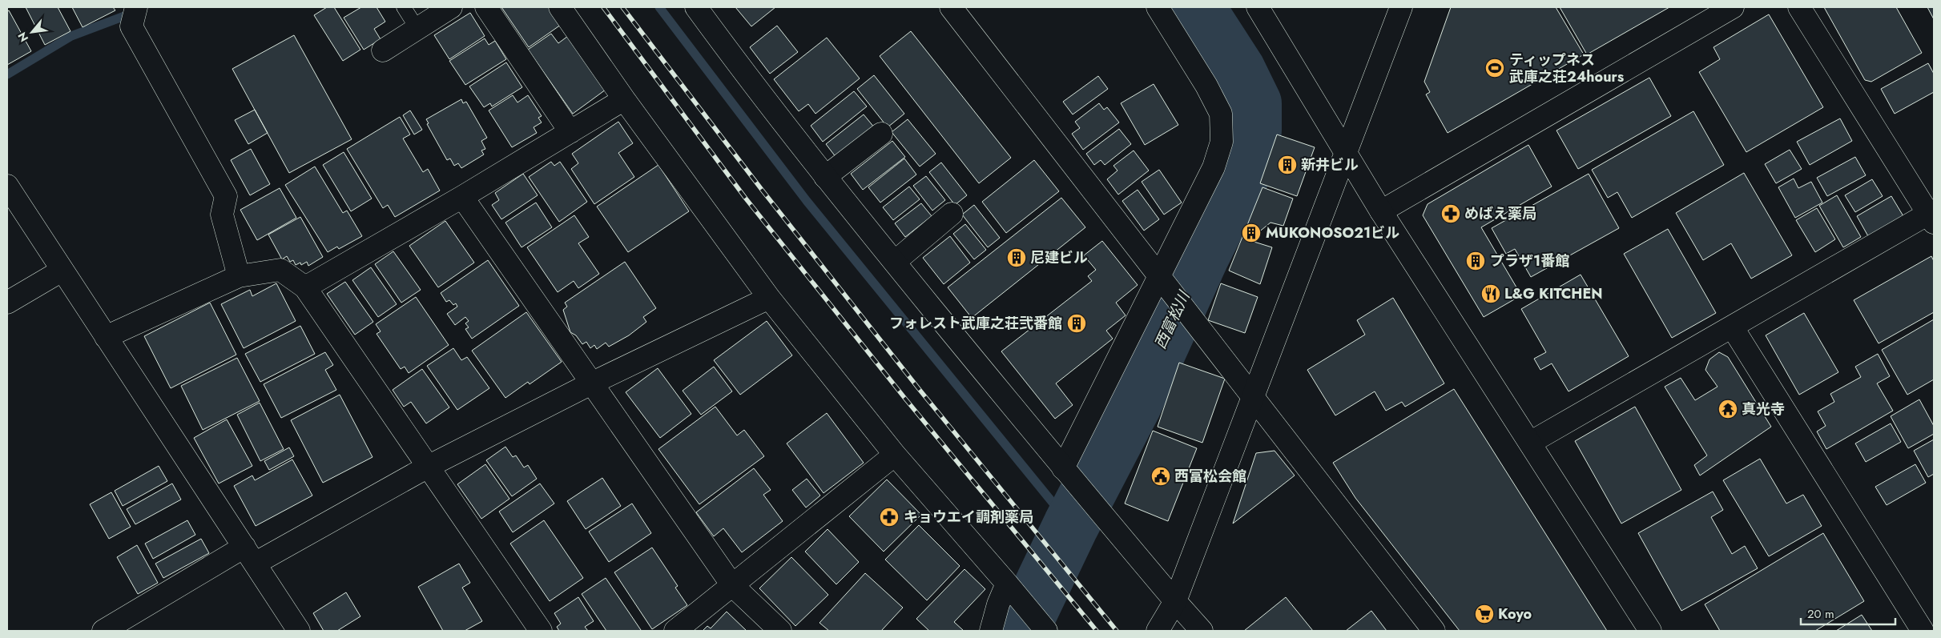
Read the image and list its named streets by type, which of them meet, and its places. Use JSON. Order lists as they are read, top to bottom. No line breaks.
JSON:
{"water":["西富松川"],"places":{"sports":["ティップネス 武庫之荘24hours"],"building":["新井ビル","MUKONOSO21ビル","尼建ビル","プラザ1番館","フォレスト武庫之荘弐番館"],"pharmacy":["めばえ薬局","キョウエイ調剤薬局"],"restaurant":["L&G KITCHEN"],"temple":["真光寺"],"public building":["西富松会館"],"supermarket":["Koyo"]},"scale_bar":"20 m","north":"bottom left"}
